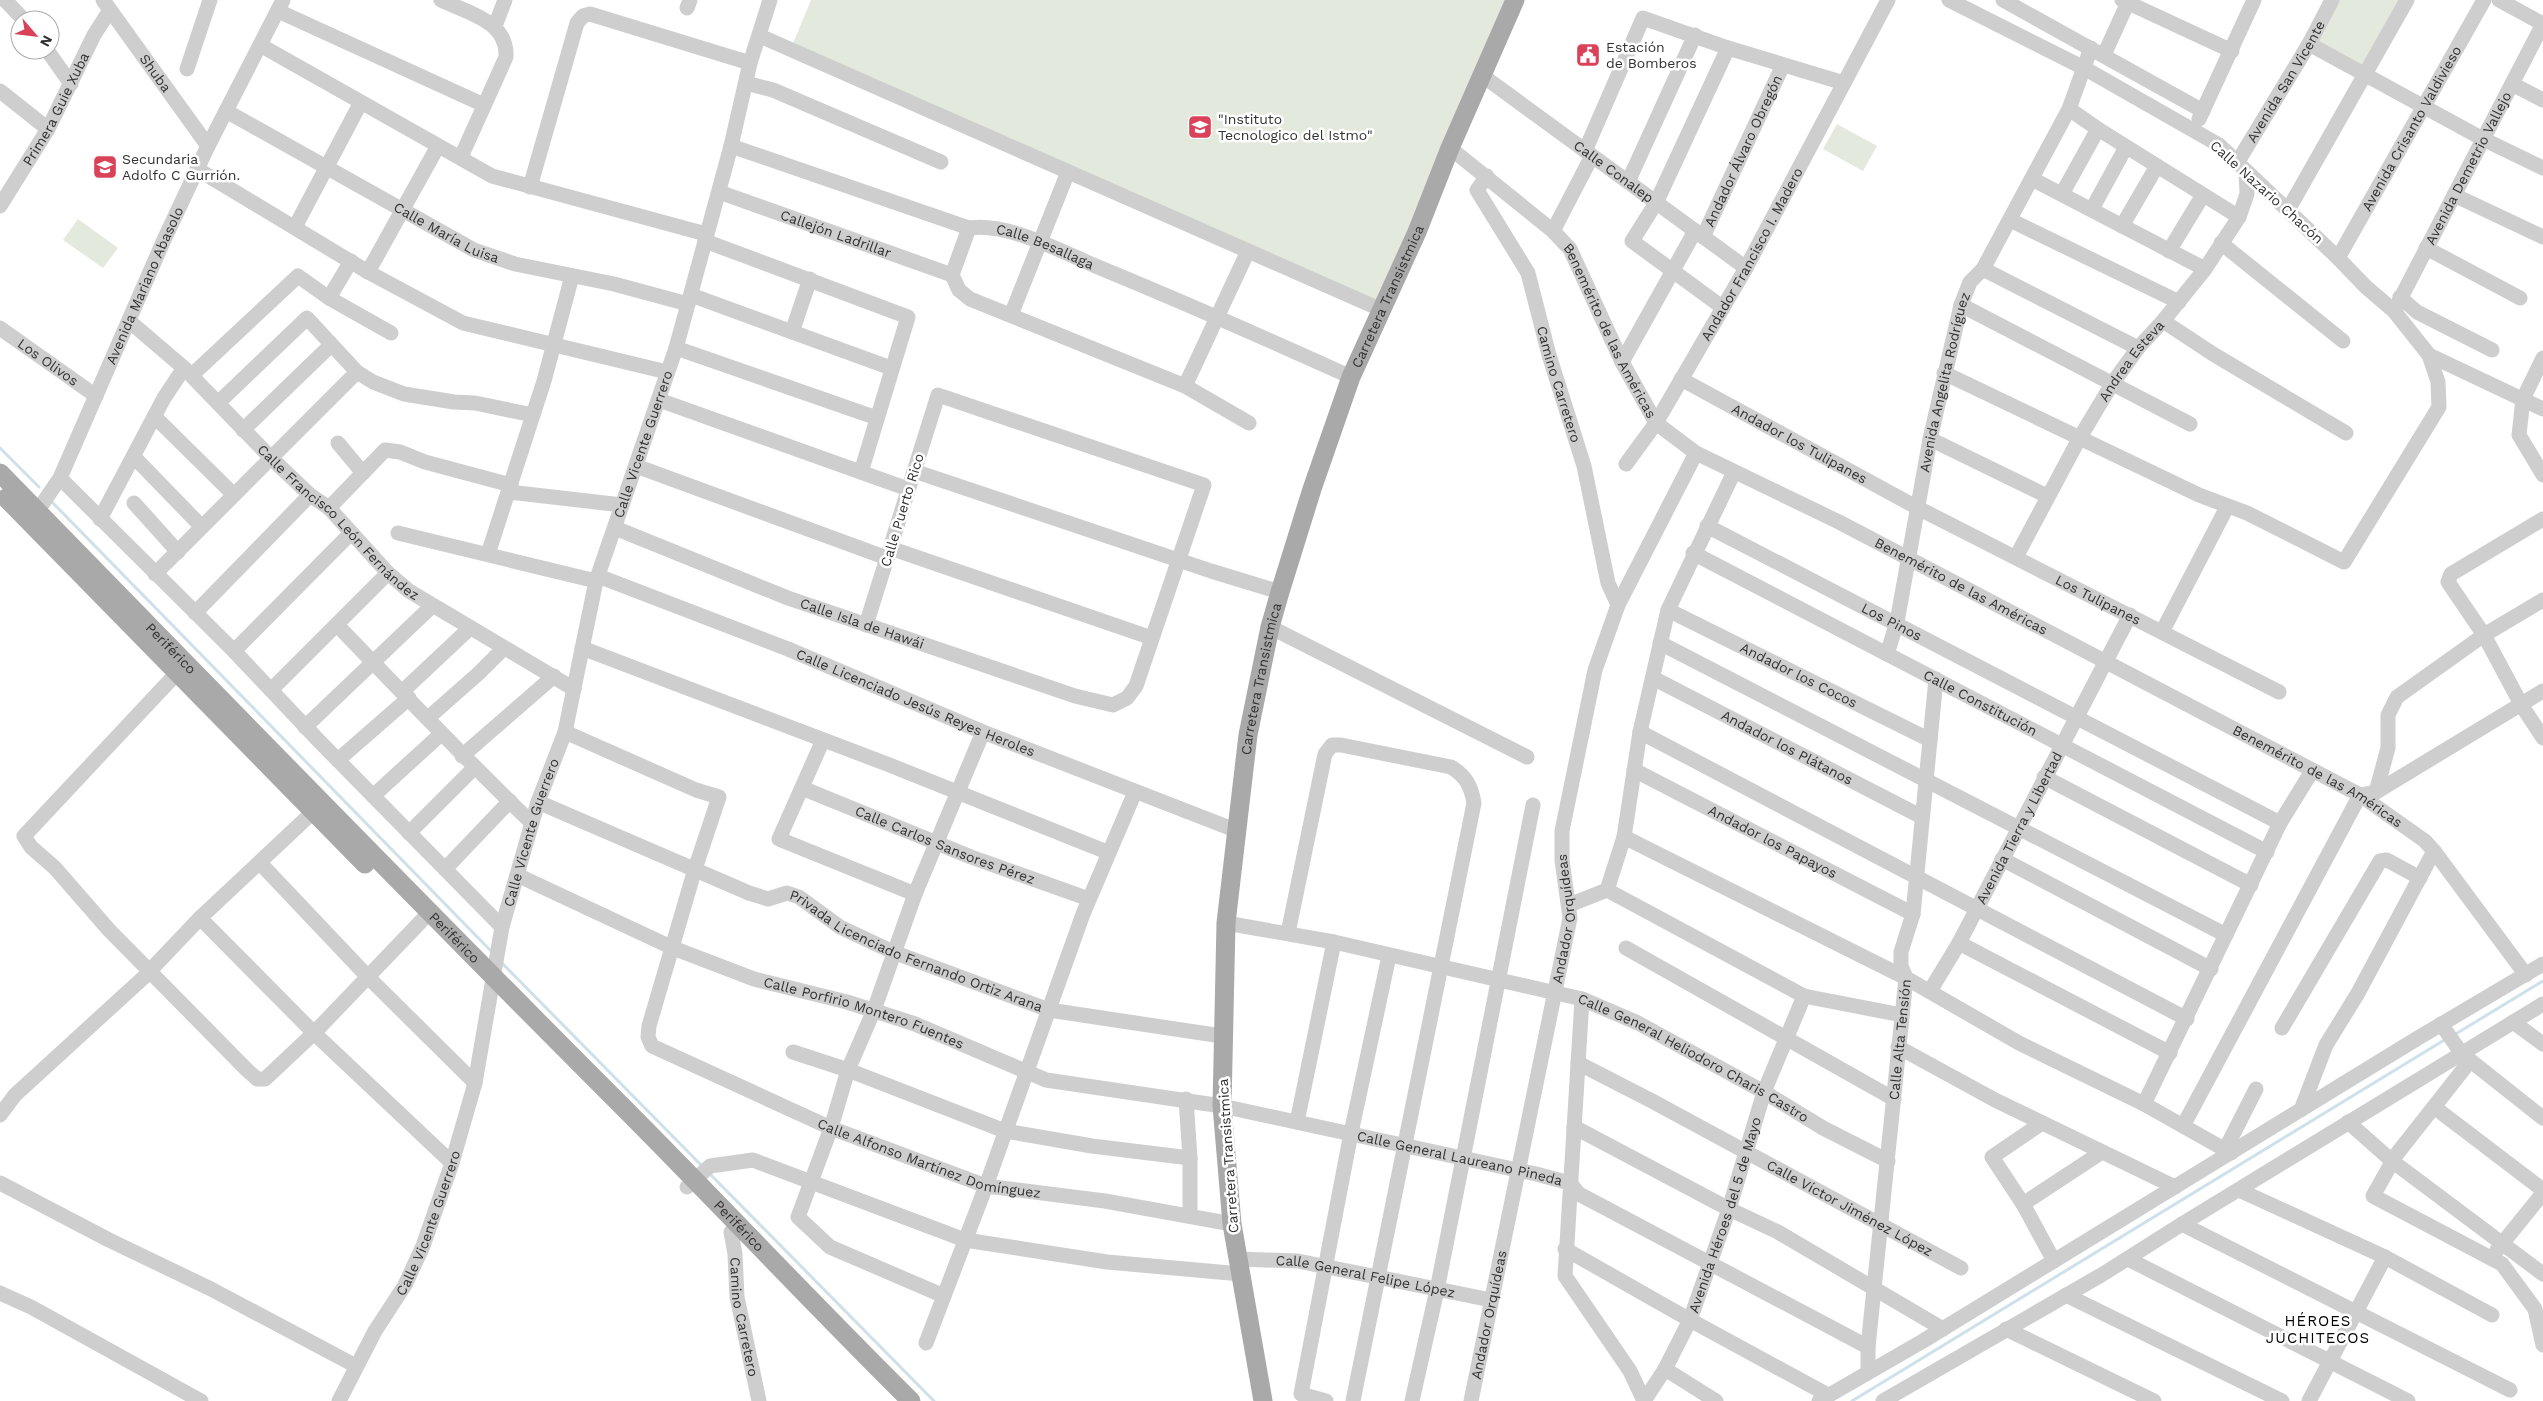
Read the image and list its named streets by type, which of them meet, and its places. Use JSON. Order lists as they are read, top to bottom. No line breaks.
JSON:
{"streets":{"main road":["Carretera Transistmica","Periférico"],"street":["Shuba","Avenida San Vicente","Primera Guie Xuba","Avenida Crisanto Valdivieso","Andador Álvaro Obregón","Avenida Demetrio Vallejo","Calle Conalep","Calle Nazario Chacón","Calle María Luisa","Callejón Ladrillar","Calle Besallaga","Andador Francisco I. Madero","Avenida Mariano Abasolo","Benemérito de las Américas","Andrea Esteva","Los Olivos","Avenida Angelita Rodríguez","Camino Carretero","Andador los Tulipanes","Calle Vicente Guerrero","Calle Puerto Rico","Calle Francisco León Fernández","Los Tulipanes","Los Pinos","Calle Isla de Hawái","Andador los Cocos","Calle Licenciado Jesús Reyes Heroles","Calle Constitución","Andador los Plátanos","Avenida Tierra y Libertad","Andador los Papayos","Calle Carlos Sansores Pérez","Andador Orquídeas","Privada Licenciado Fernando Ortiz Arana","Calle Porfirio Montero Fuentes","Calle Alta Tensión","Calle General Heliodoro Charis Castro","Calle Alfonso Martínez Domínguez","Calle General Laureano Pineda","Calle Víctor Jiménez López","Avenida Héroes del 5 de Mayo","Calle General Felipe López"]},"crossings":[["Shuba","Primera Guie Xuba"],["Shuba","Avenida Mariano Abasolo"],["Avenida San Vicente","Calle Nazario Chacón"],["Avenida San Vicente","Andrea Esteva"],["Avenida Crisanto Valdivieso","Calle Nazario Chacón"],["Andador Álvaro Obregón","Calle Conalep"],["Andador Álvaro Obregón","Benemérito de las Américas"],["Avenida Demetrio Vallejo","Calle Nazario Chacón"],["Calle Conalep","Andador Francisco I. Madero"],["Calle Conalep","Carretera Transistmica"],["Calle Nazario Chacón","Andrea Esteva"],["Calle Nazario Chacón","Avenida Angelita Rodríguez"],["Calle María Luisa","Avenida Mariano Abasolo"],["Calle María Luisa","Calle Vicente Guerrero"],["Callejón Ladrillar","Calle Vicente Guerrero"],["Calle Besallaga","Carretera Transistmica"],["Calle Besallaga","Calle Vicente Guerrero"],["Andador Francisco I. Madero","Benemérito de las Américas"],["Andador Francisco I. Madero","Andador los Tulipanes"],["Avenida Mariano Abasolo","Los Olivos"],["Avenida Mariano Abasolo","Calle Francisco León Fernández"],["Avenida Mariano Abasolo","Periférico"],["Carretera Transistmica","Benemérito de las Américas"],["Carretera Transistmica","Calle Licenciado Jesús Reyes Heroles"],["Carretera Transistmica","Privada Licenciado Fernando Ortiz Arana"],["Carretera Transistmica","Calle Porfirio Montero Fuentes"],["Carretera Transistmica","Calle General Heliodoro Charis Castro"],["Carretera Transistmica","Calle Alfonso Martínez Domínguez"],["Carretera Transistmica","Calle General Laureano Pineda"],["Carretera Transistmica","Calle General Felipe López"],["Benemérito de las Américas","Avenida Angelita Rodríguez"],["Benemérito de las Américas","Camino Carretero"],["Benemérito de las Américas","Avenida Tierra y Libertad"],["Benemérito de las Américas","Andador Orquídeas"],["Andrea Esteva","Los Tulipanes"],["Avenida Angelita Rodríguez","Andador los Tulipanes"],["Avenida Angelita Rodríguez","Los Tulipanes"],["Avenida Angelita Rodríguez","Los Pinos"],["Avenida Angelita Rodríguez","Calle Constitución"],["Camino Carretero","Periférico"],["Camino Carretero","Andador Orquídeas"],["Andador los Tulipanes","Los Tulipanes"],["Calle Vicente Guerrero","Calle Francisco León Fernández"],["Calle Vicente Guerrero","Calle Isla de Hawái"],["Calle Vicente Guerrero","Periférico"],["Calle Vicente Guerrero","Calle Licenciado Jesús Reyes Heroles"],["Calle Vicente Guerrero","Privada Licenciado Fernando Ortiz Arana"],["Calle Vicente Guerrero","Calle Porfirio Montero Fuentes"],["Calle Puerto Rico","Calle Isla de Hawái"],["Los Tulipanes","Avenida Tierra y Libertad"],["Los Pinos","Avenida Tierra y Libertad"],["Periférico","Calle General Felipe López"],["Andador los Cocos","Calle Alta Tensión"],["Calle Constitución","Avenida Tierra y Libertad"],["Calle Constitución","Calle Alta Tensión"],["Andador los Plátanos","Calle Alta Tensión"],["Andador los Papayos","Calle Alta Tensión"],["Andador Orquídeas","Calle General Heliodoro Charis Castro"],["Andador Orquídeas","Calle General Laureano Pineda"],["Andador Orquídeas","Calle General Felipe López"],["Calle Porfirio Montero Fuentes","Calle Alfonso Martínez Domínguez"],["Calle Porfirio Montero Fuentes","Calle General Laureano Pineda"],["Calle Alta Tensión","Calle General Heliodoro Charis Castro"],["Calle Alta Tensión","Calle General Laureano Pineda"],["Calle Alta Tensión","Calle Víctor Jiménez López"],["Calle General Heliodoro Charis Castro","Avenida Héroes del 5 de Mayo"],["Calle General Laureano Pineda","Avenida Héroes del 5 de Mayo"],["Calle Víctor Jiménez López","Avenida Héroes del 5 de Mayo"]],"districts":["HÉROES JUCHITECOS"],"places":{"public building":["Estación de Bomberos"],"school or university":["\"Instituto Tecnologico del Istmo\"","Secundaria Adolfo C Gurrión."]},"north":"bottom right"}
